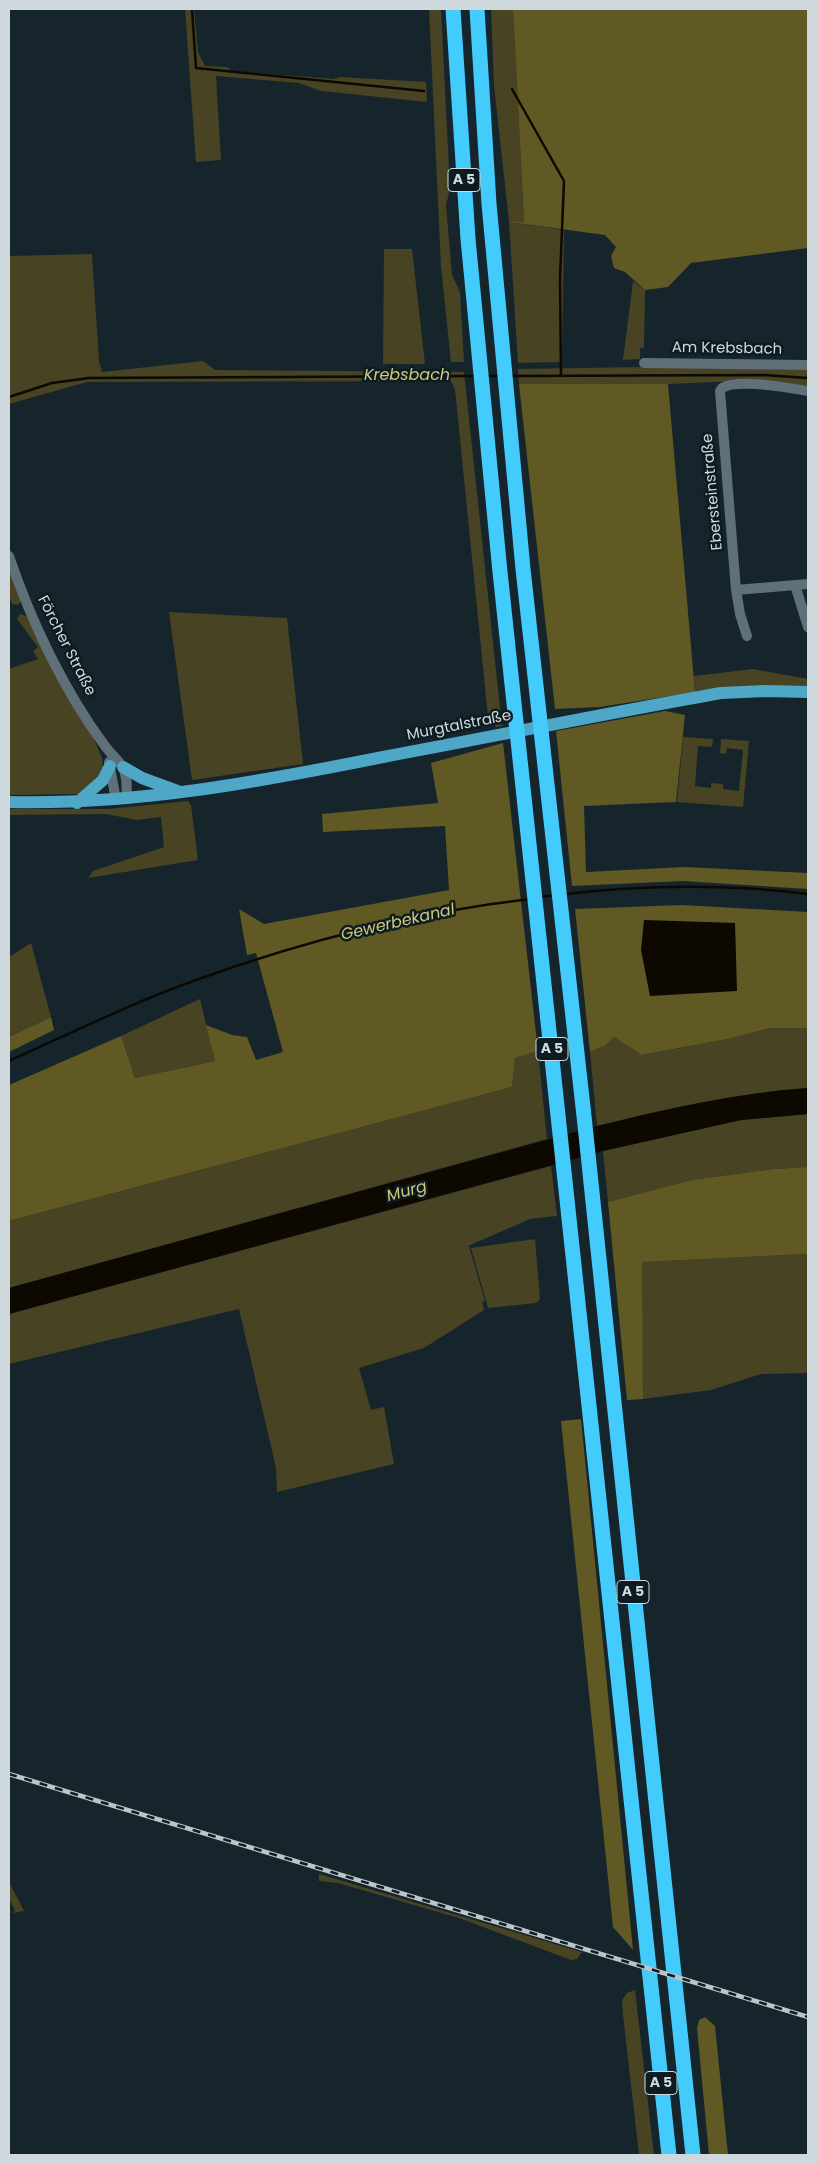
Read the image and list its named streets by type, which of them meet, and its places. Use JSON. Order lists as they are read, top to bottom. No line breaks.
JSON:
{"streets":{"highway":["A 5"],"main road":["Murgtalstraße"],"street":["Am Krebsbach","Ebersteinstraße","Förcher Straße"]},"water":["Krebsbach","Gewerbekanal","Murg"]}
